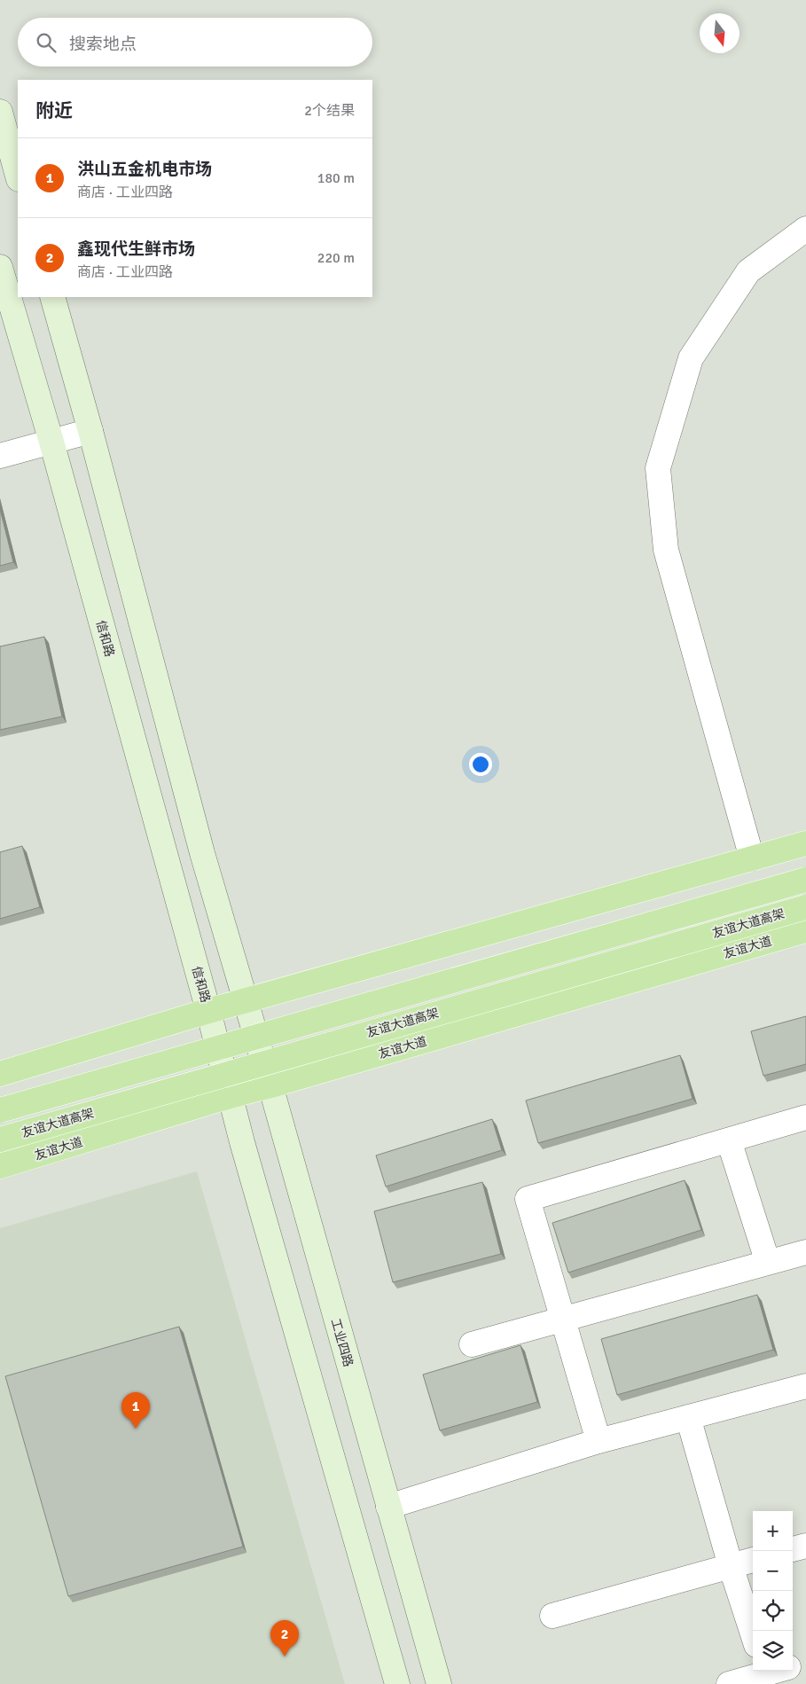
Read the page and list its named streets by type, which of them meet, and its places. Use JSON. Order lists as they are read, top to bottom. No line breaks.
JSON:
{"streets":{"main road":["信和路","友谊大道高架","友谊大道","工业四路"]},"crossings":[["友谊大道","工业四路"]],"north":"bottom","page":{"search":"搜索地点","heading":["附近","2个结果"],"list":[{"mark":"1","name":"洪山五金机电市场","note":"商店 · 工业四路","value":"180 m"},{"mark":"2","name":"鑫现代生鲜市场","note":"商店 · 工业四路","value":"220 m"}],"pins":["1","2"],"map_buttons":["+","−"]}}
